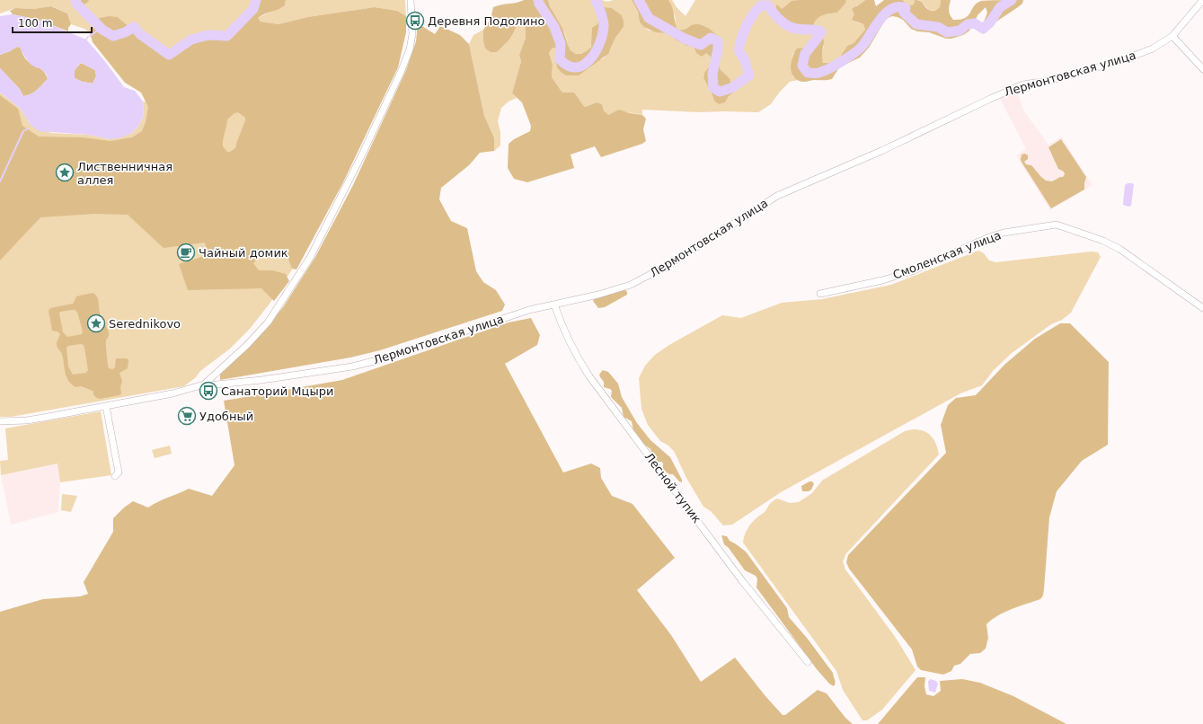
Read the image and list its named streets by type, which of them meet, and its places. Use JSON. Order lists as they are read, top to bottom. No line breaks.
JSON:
{"streets":{"street":["Лермонтовская улица","Смоленская улица","Лесной тупик"]},"crossings":[["Лермонтовская улица","Лесной тупик"]],"places":{"bus stop":["Деревня Подолино","Санаторий Мцыри"],"place":["Лиственничная аллея","Serednikovo"],"cafe":["Чайный домик"],"supermarket":["Удобный"]},"scale_bar":"100 m"}
